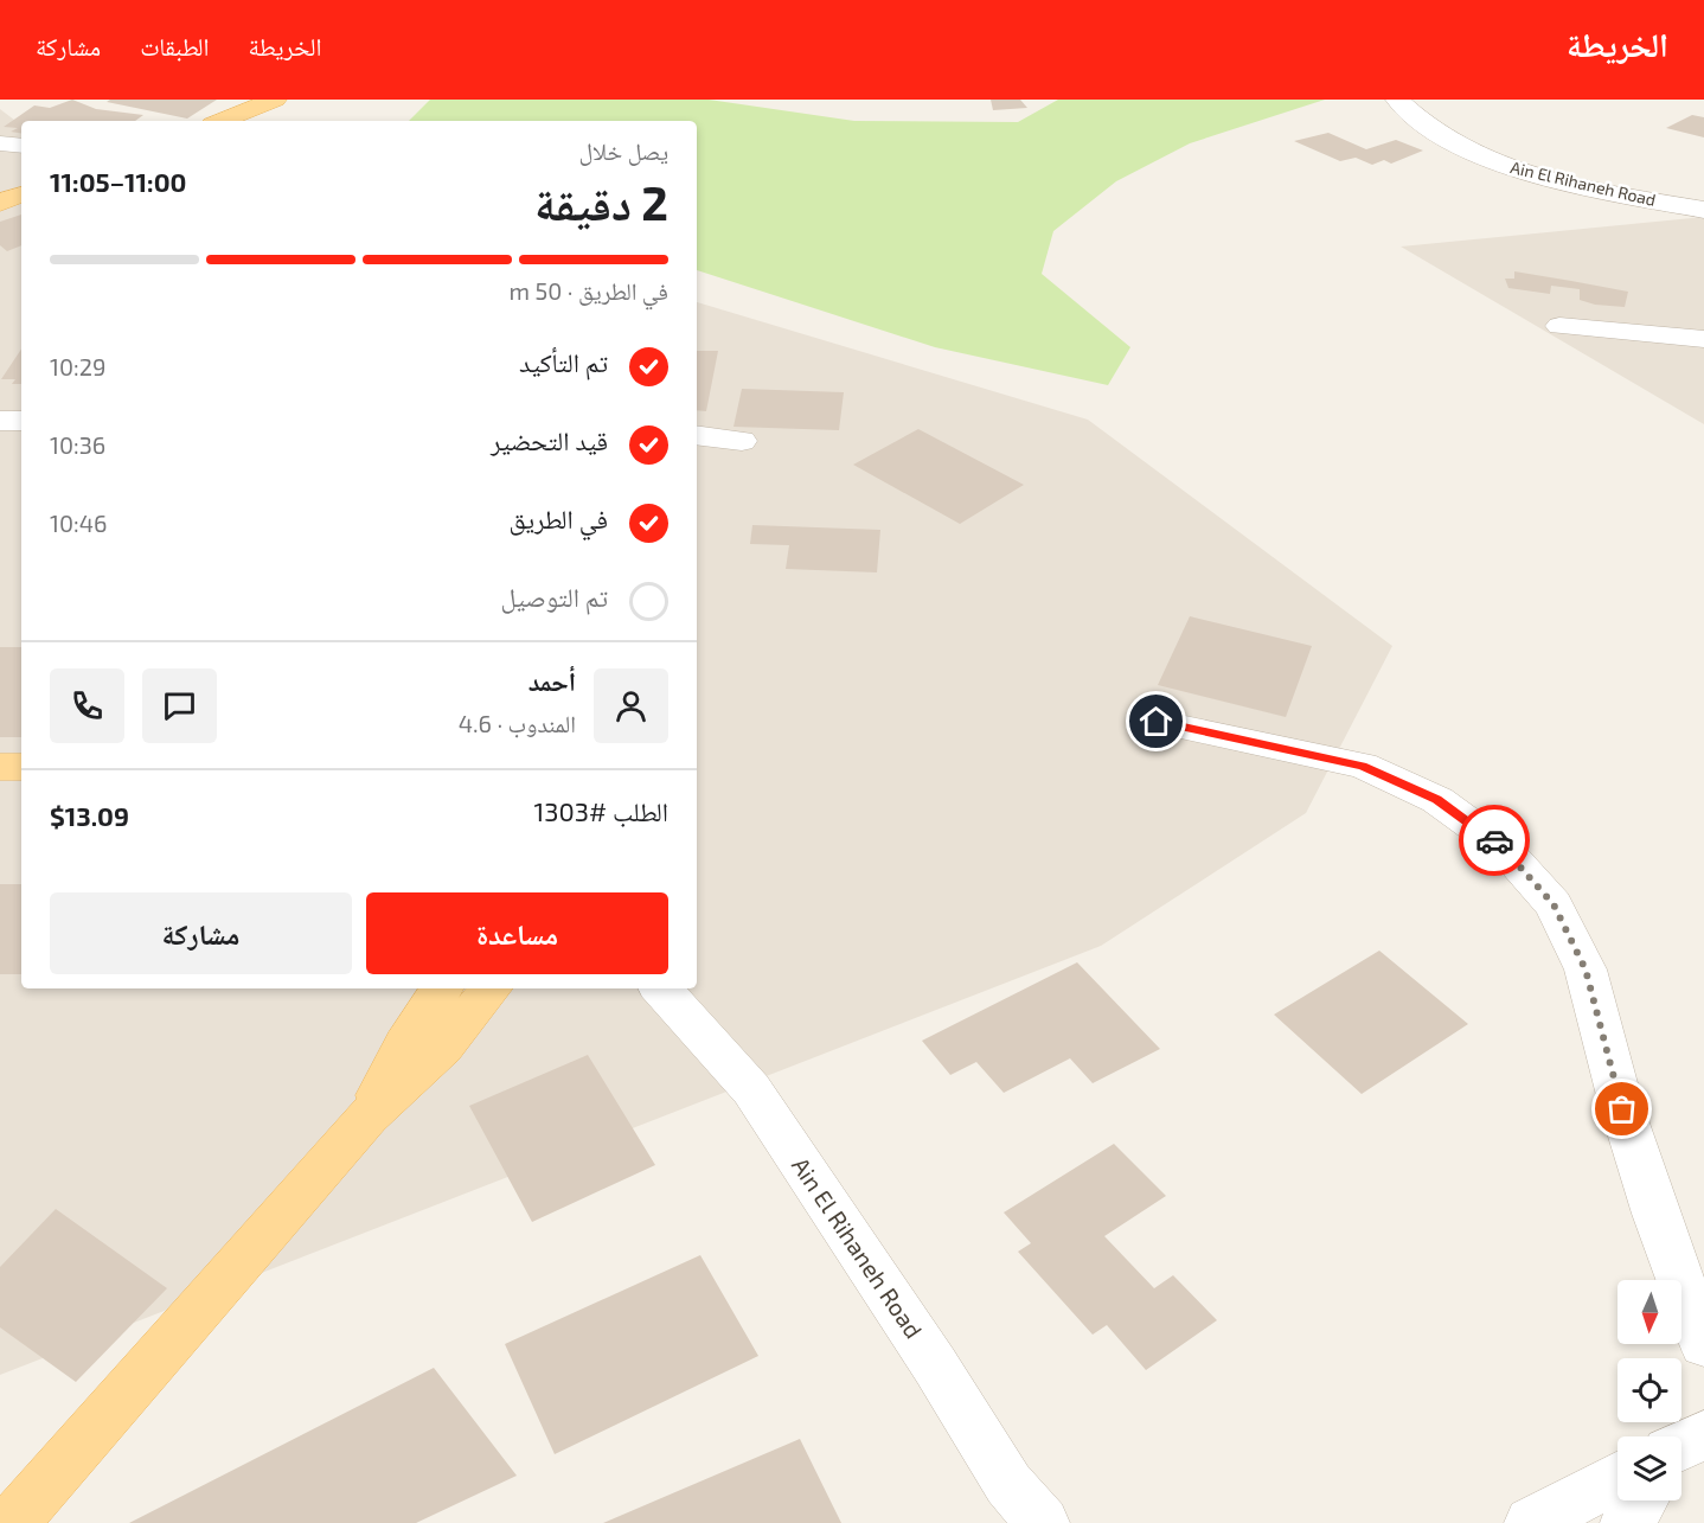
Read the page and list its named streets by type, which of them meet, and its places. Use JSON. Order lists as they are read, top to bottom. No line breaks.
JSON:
{"streets":{"street":["Ain El Rihaneh Road"]},"north":"bottom","page":{"header":"الخريطة","nav":["الخريطة","الطبقات","مشاركة"],"heading":["2 دقيقة","يصل خلال","11:00–11:05"],"panel":["أحمد","المندوب · 4.6","الطلب #1303","$13.09"],"bar":"في الطريق · 50 m","list":[["تم التأكيد","10:29"],["قيد التحضير","10:36"],["في الطريق","10:46"],"تم التوصيل"],"buttons":["مساعدة","مشاركة"]}}
